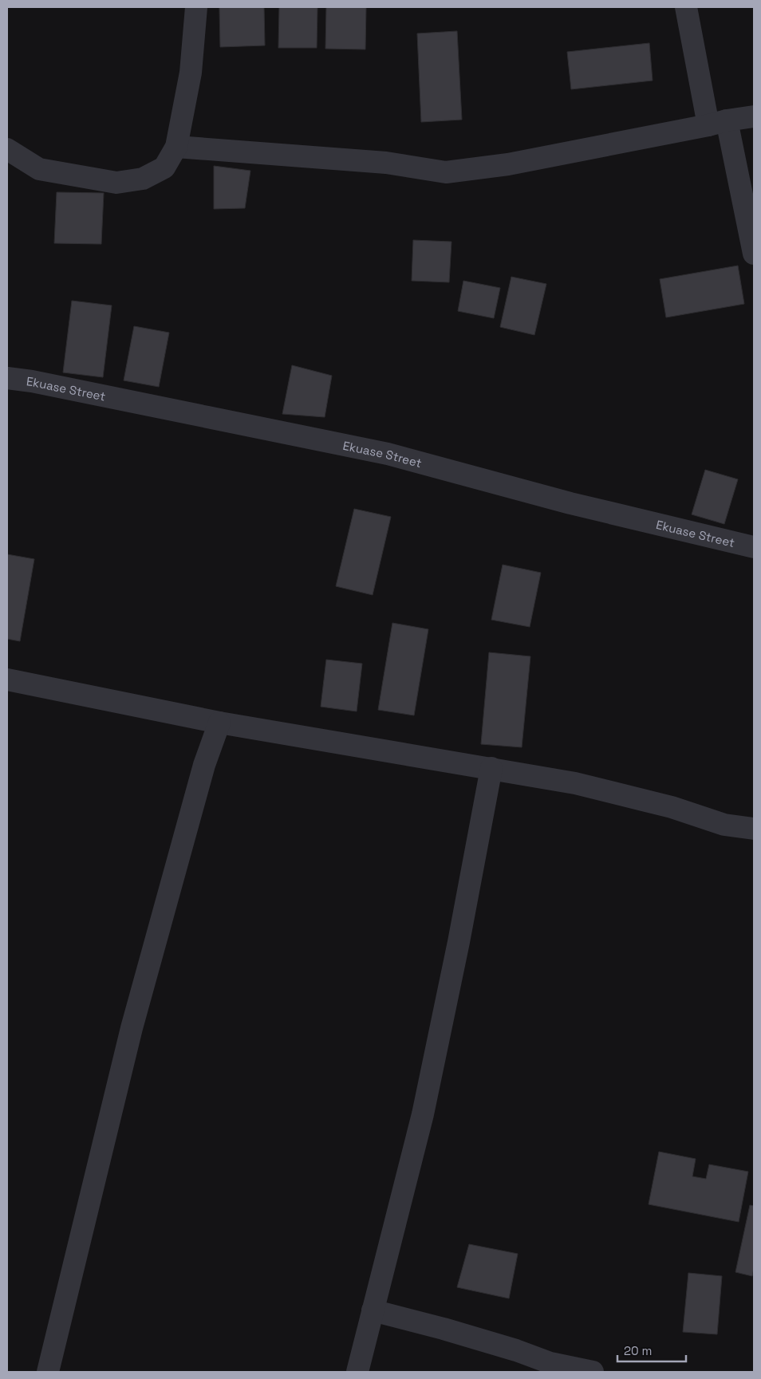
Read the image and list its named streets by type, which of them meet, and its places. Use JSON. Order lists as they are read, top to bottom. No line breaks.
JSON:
{"streets":{"street":["Ekuase Street"]},"scale_bar":"20 m"}
